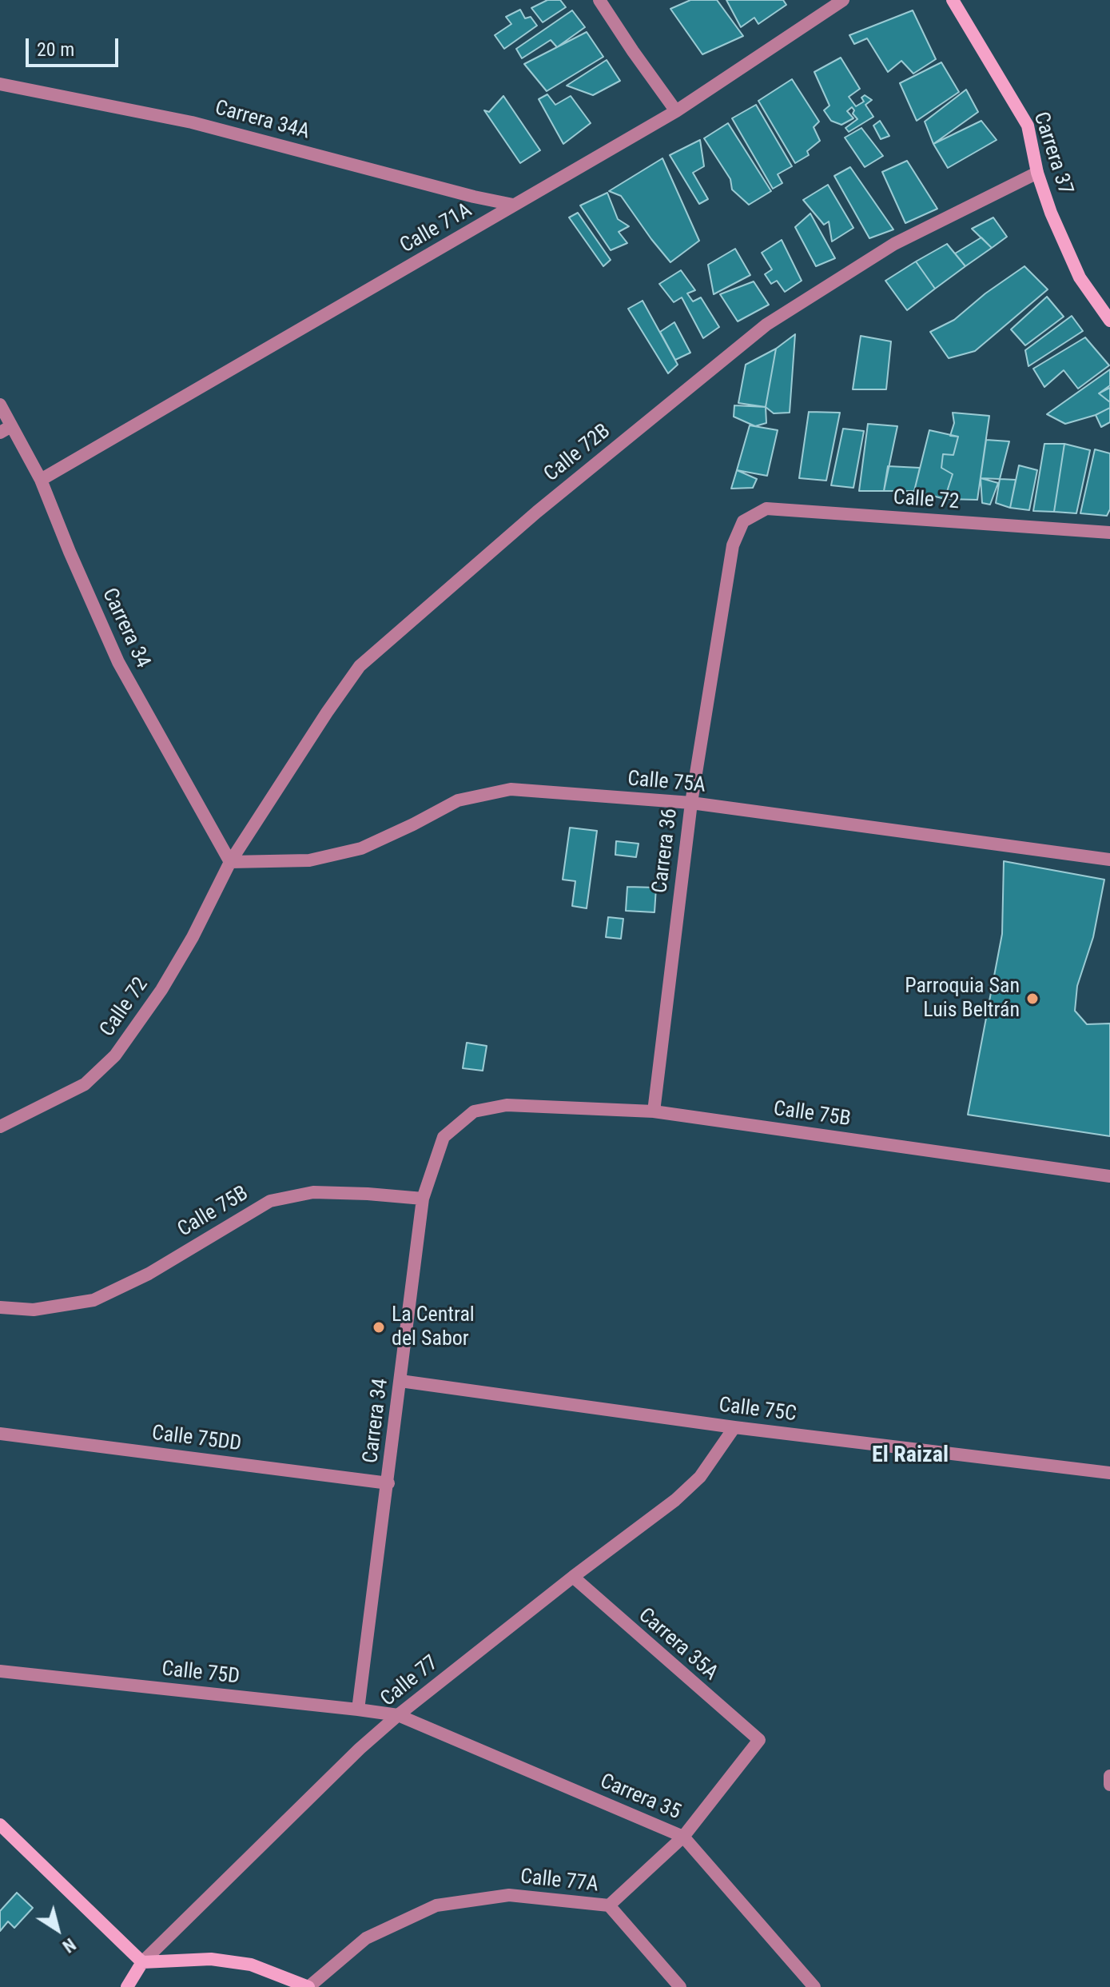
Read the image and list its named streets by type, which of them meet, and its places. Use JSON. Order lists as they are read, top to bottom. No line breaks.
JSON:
{"streets":{"street":["Carrera 34A","Carrera 37","Calle 71A","Calle 72B","Calle 72","Carrera 34","Calle 75A","Carrera 36","Calle 75B","Calle 75C","Calle 75DD","Carrera 35A","Calle 75D","Calle 77","Carrera 35","Calle 77A"]},"crossings":[["Carrera 34A","Calle 71A"],["Carrera 37","Calle 72B"],["Calle 71A","Carrera 34"],["Calle 72B","Calle 72"],["Calle 72B","Carrera 34"],["Calle 72B","Calle 75A"],["Calle 72","Carrera 34"],["Calle 72","Calle 75A"],["Calle 72","Carrera 36"],["Carrera 34","Calle 75A"],["Carrera 34","Calle 75B"],["Carrera 34","Calle 75C"],["Carrera 34","Calle 75DD"],["Carrera 34","Calle 75D"],["Calle 75A","Carrera 36"],["Carrera 36","Calle 75B"],["Calle 75C","Calle 77"],["Carrera 35A","Calle 77"],["Carrera 35A","Calle 77A"],["Calle 75D","Calle 77"],["Calle 75D","Carrera 35"],["Calle 77","Carrera 35"],["Carrera 35","Calle 77A"]],"districts":["El Raizal"],"places":["Parroquia San Luis Beltrán","La Central del Sabor"],"scale_bar":"20 m","north":"bottom right"}
